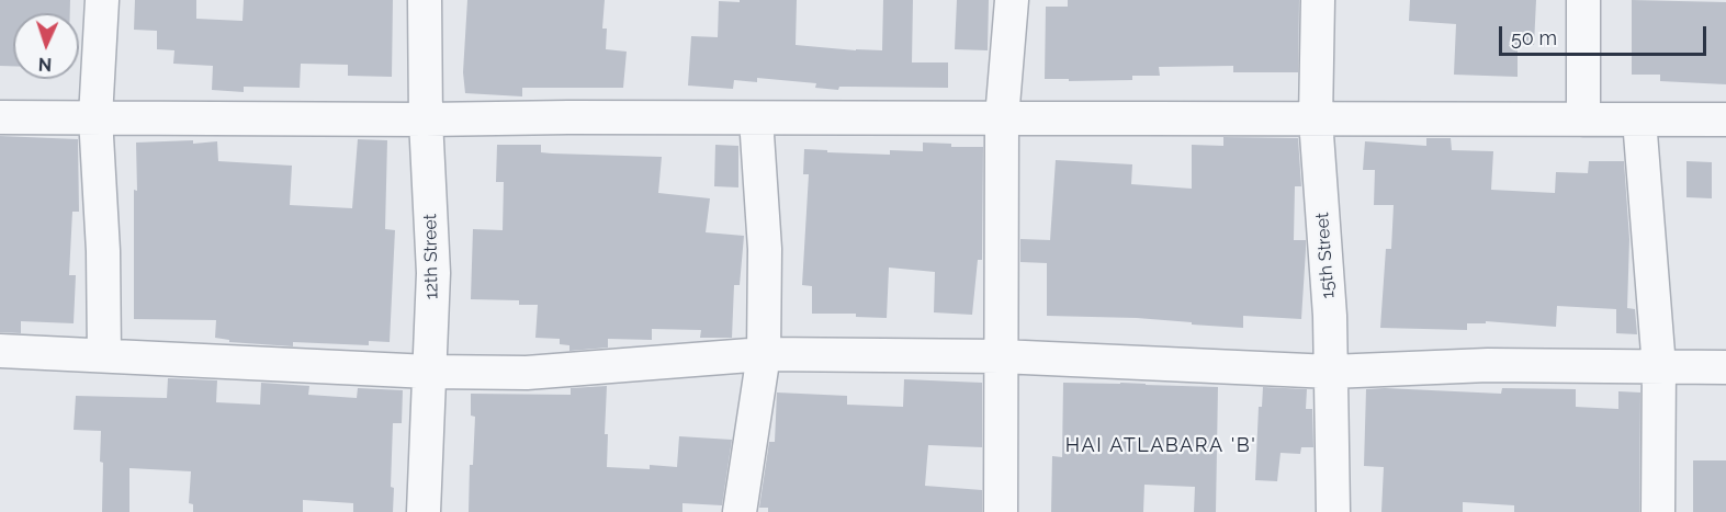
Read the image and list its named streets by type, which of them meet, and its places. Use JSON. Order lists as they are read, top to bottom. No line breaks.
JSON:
{"streets":{"street":["15th Street","12th Street"]},"districts":["HAI ATLABARA 'B'"],"scale_bar":"50 m","north":"bottom"}
